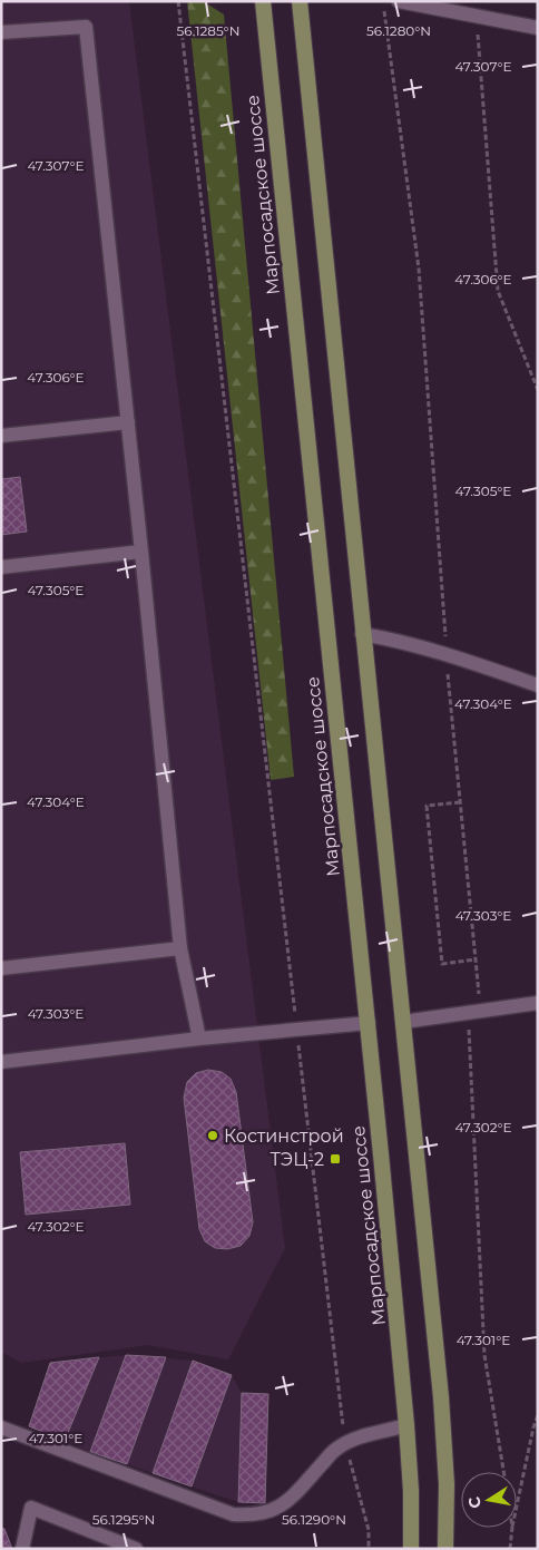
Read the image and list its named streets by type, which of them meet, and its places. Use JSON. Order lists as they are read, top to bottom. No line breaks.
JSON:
{"streets":{"main road":["Марпосадское шоссе"]},"places":{"other":["Костинстрой"],"transit":["ТЭЦ-2"]},"north":"left","coordinates":["56.1285°N","56.1280°N","47.307°E","47.306°E","47.305°E","47.304°E","47.303°E","47.302°E","47.301°E","56.1295°N","56.1290°N"]}
